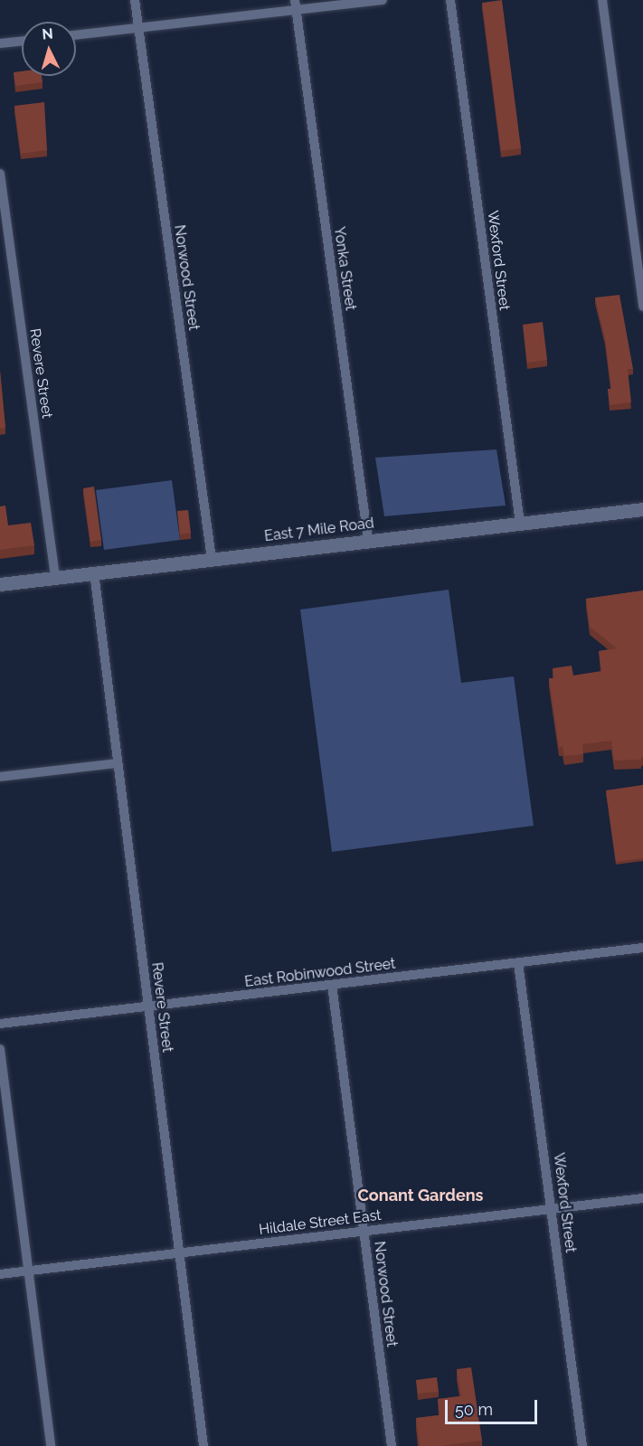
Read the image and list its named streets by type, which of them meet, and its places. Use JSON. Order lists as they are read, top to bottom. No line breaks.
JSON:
{"streets":{"street":["Wexford Street","Yonka Street","Norwood Street","Revere Street","East 7 Mile Road","East Robinwood Street","Hildale Street East"]},"crossings":[["Wexford Street","East 7 Mile Road"],["Wexford Street","East Robinwood Street"],["Wexford Street","Hildale Street East"],["Yonka Street","East 7 Mile Road"],["Norwood Street","East 7 Mile Road"],["Norwood Street","East Robinwood Street"],["Norwood Street","Hildale Street East"],["Revere Street","East 7 Mile Road"],["Revere Street","East Robinwood Street"],["Revere Street","Hildale Street East"]],"districts":["Conant Gardens"],"scale_bar":"50 m","north":"top"}
